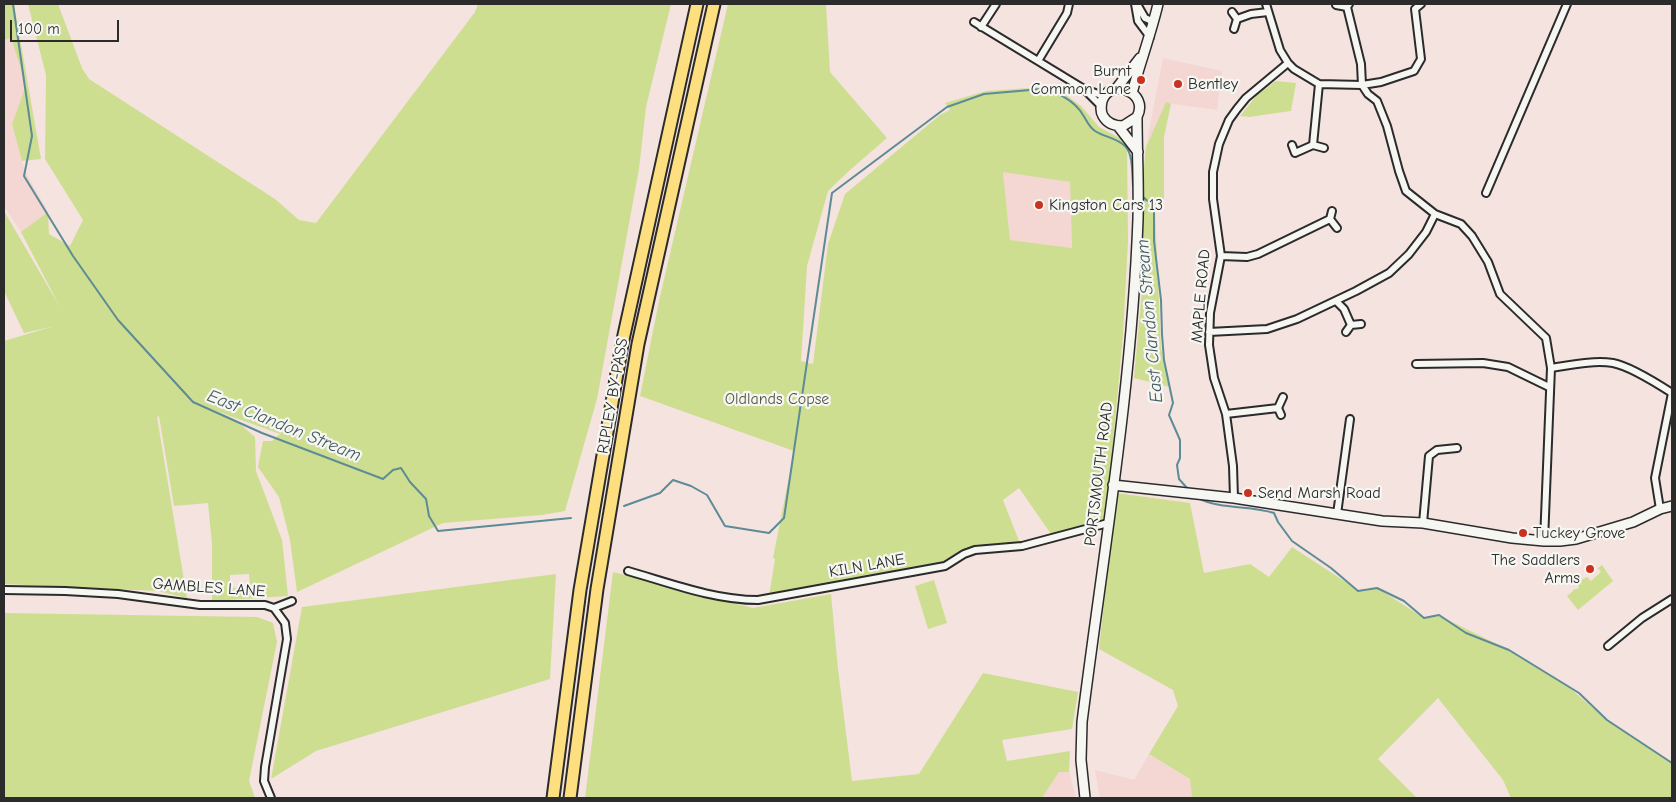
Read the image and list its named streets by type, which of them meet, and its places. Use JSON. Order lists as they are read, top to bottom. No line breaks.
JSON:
{"streets":{"highway":["RIPLEY BY-PASS"],"main road":["PORTSMOUTH ROAD"],"street":["MAPLE ROAD","KILN LANE","GAMBLES LANE"]},"crossings":[["PORTSMOUTH ROAD","KILN LANE"]],"water":["East Clandon Stream"],"parks":["Oldlands Copse"],"places":["Burnt Common Lane","Bentley","Kingston Cars 13","Send Marsh Road","Tuckey Grove","The Saddlers Arms"],"scale_bar":"100 m"}
